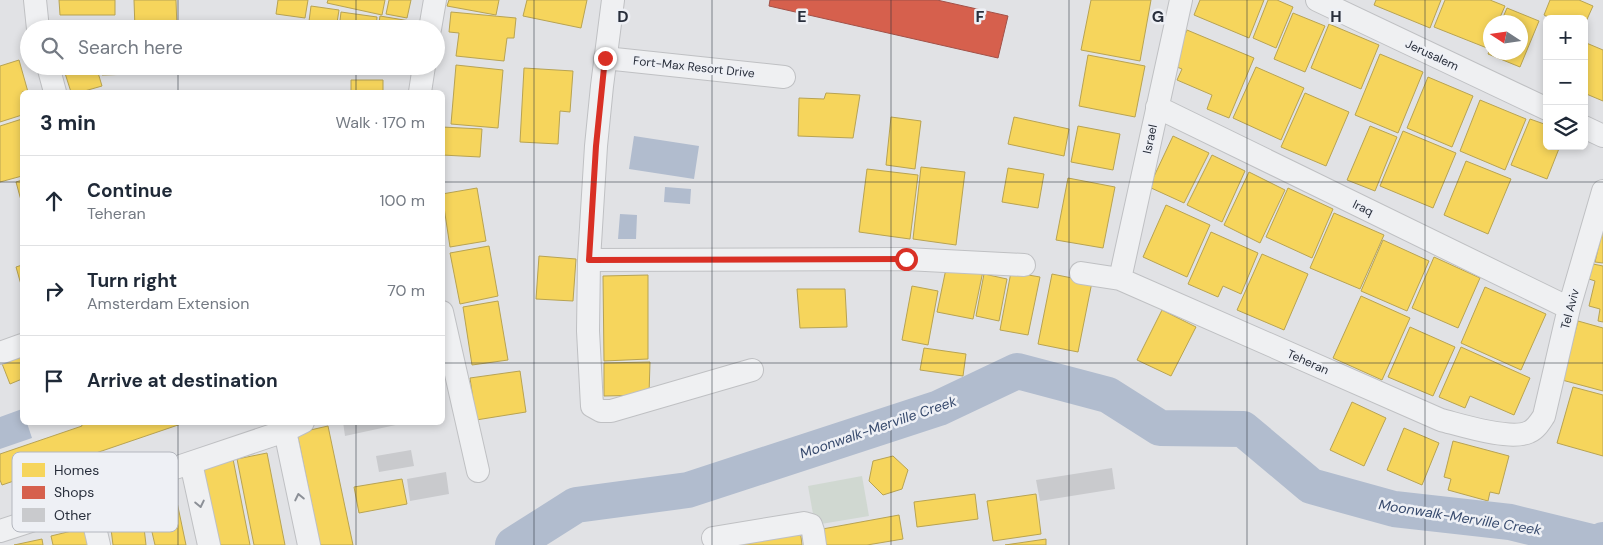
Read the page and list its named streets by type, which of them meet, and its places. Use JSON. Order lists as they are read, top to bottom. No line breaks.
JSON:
{"streets":{"street":["Jerusalem","Fort-Max Resort Drive","Israel","Iraq","Tel Aviv","Teheran"]},"crossings":[["Israel","Iraq"],["Israel","Teheran"],["Iraq","Tel Aviv"],["Tel Aviv","Teheran"]],"water":["Moonwalk-Merville Creek"],"legend":["Homes","Shops","Other"],"north":"left","page":{"map_buttons":["+","−"],"search":"Search here","heading":["3 min","Walk · 170 m"],"list":[["Continue","Teheran","100 m"],["Turn right","Amsterdam Extension","70 m"],"Arrive at destination"]},"grid":{"columns":["D","E","F","G","H"]}}
